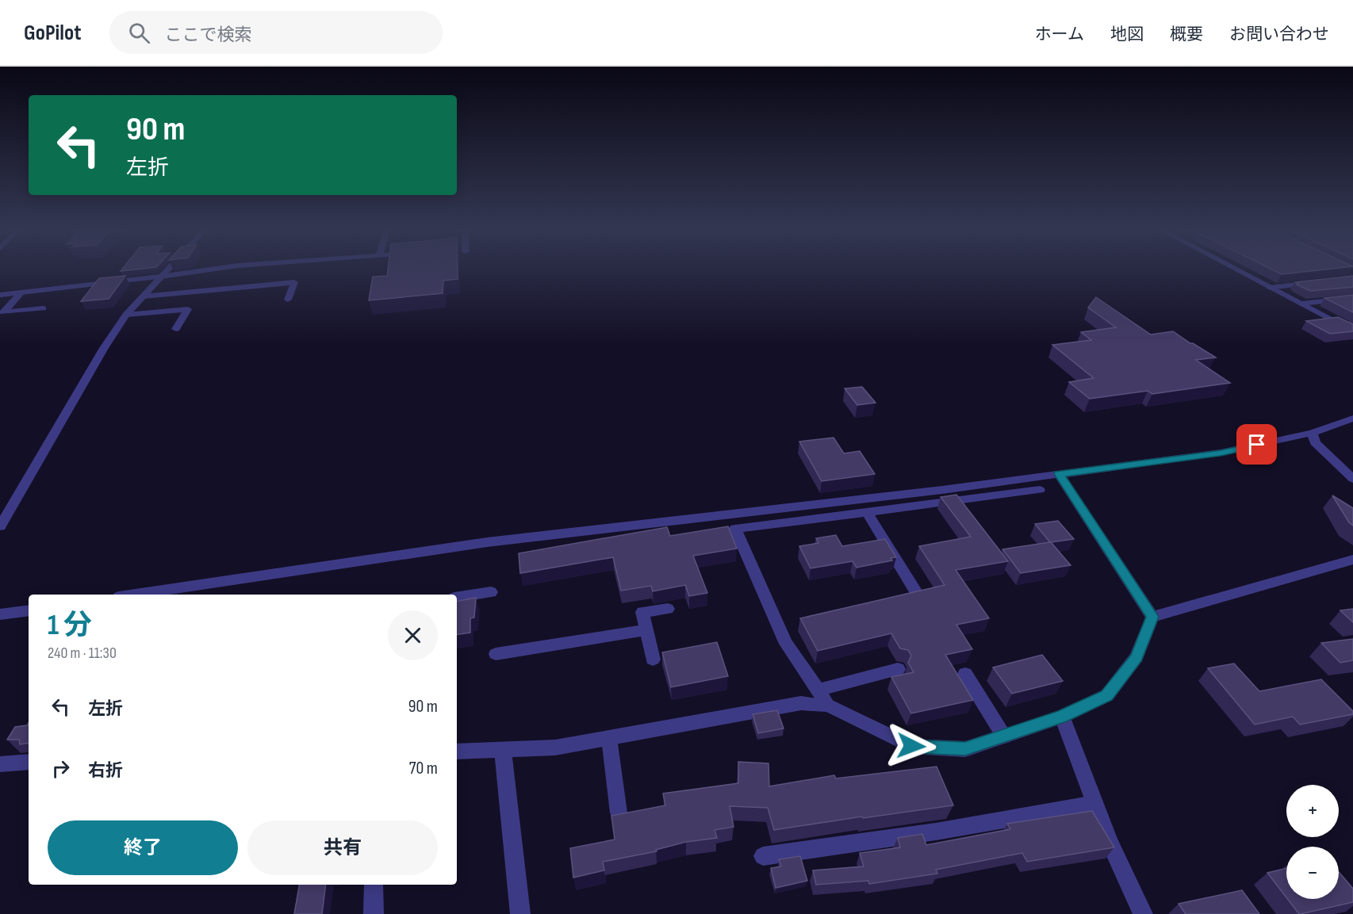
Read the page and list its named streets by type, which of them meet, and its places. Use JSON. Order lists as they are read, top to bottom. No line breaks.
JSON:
{"page":{"header":"GoPilot","search":"ここで検索","nav":["ホーム","地図","概要","お問い合わせ"],"turn":["90 m","左折"],"heading":["1 分","240 m · 11:30"],"list":[{"name":"左折","value":"90 m"},{"name":"右折","value":"70 m"}],"map_buttons":["+","−"],"buttons":["終了","共有"]}}
